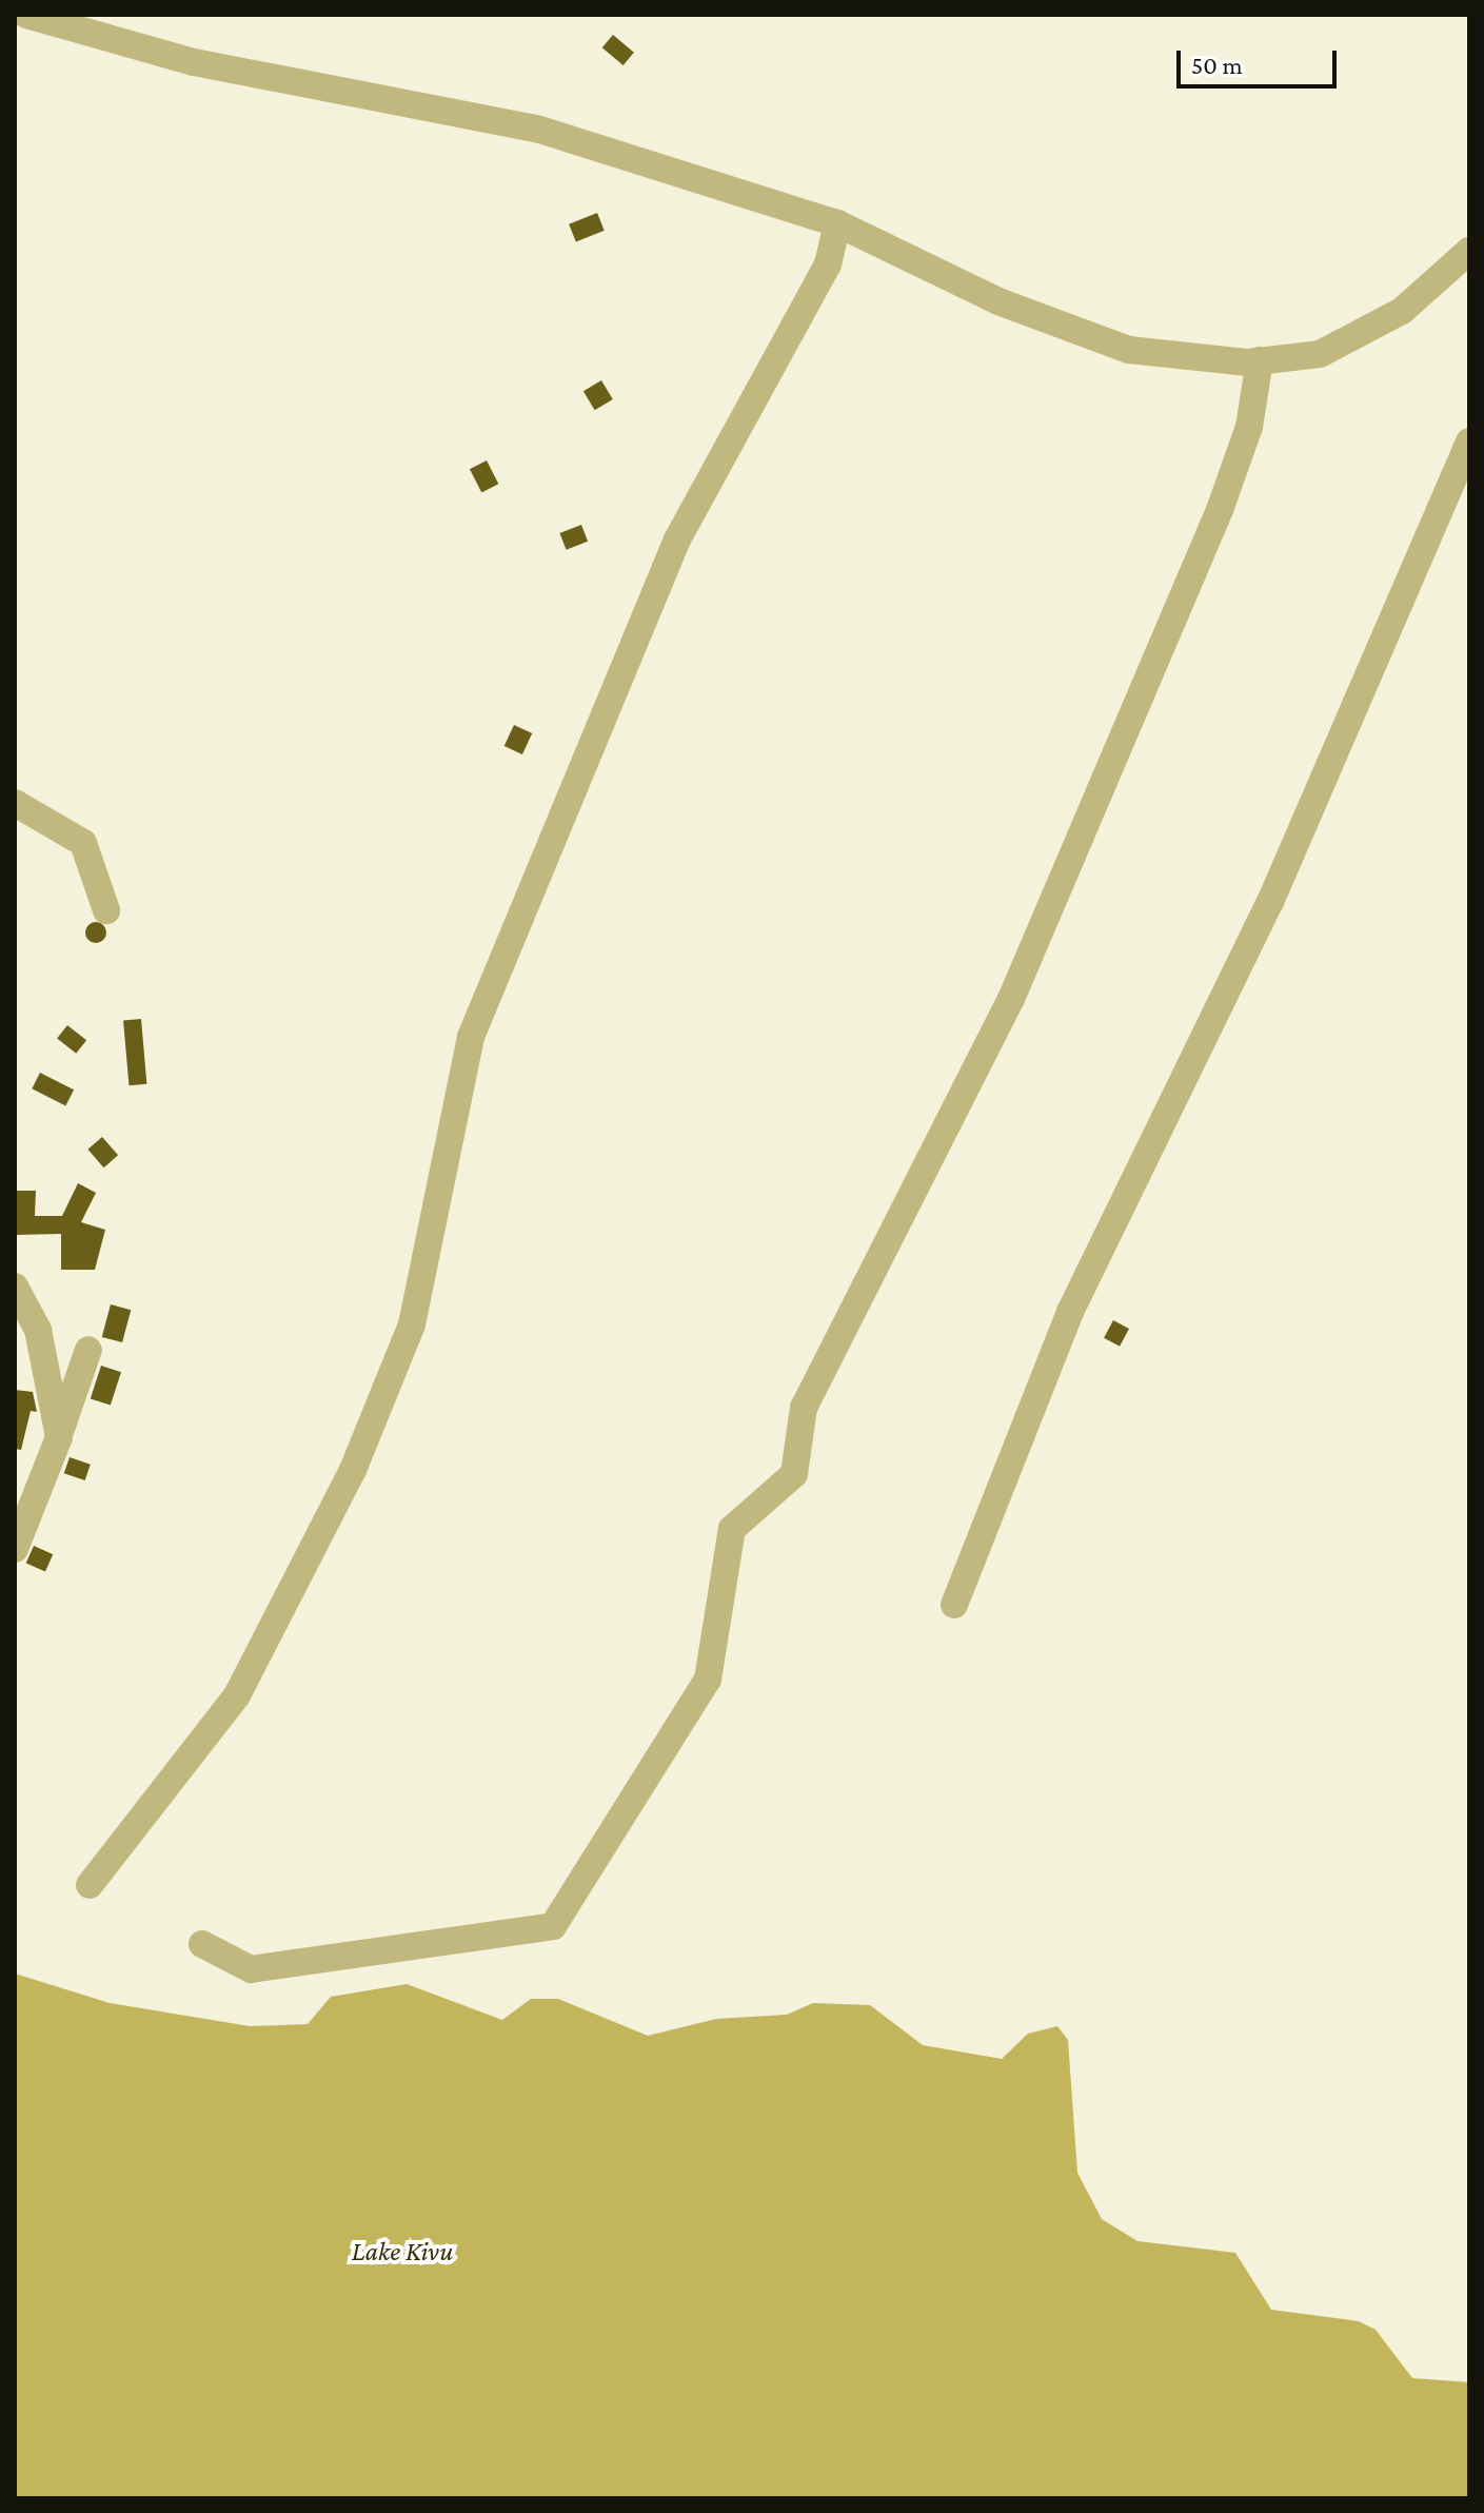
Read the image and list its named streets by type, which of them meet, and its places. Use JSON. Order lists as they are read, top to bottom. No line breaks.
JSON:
{"water":["Lake Kivu"],"scale_bar":"50 m"}
